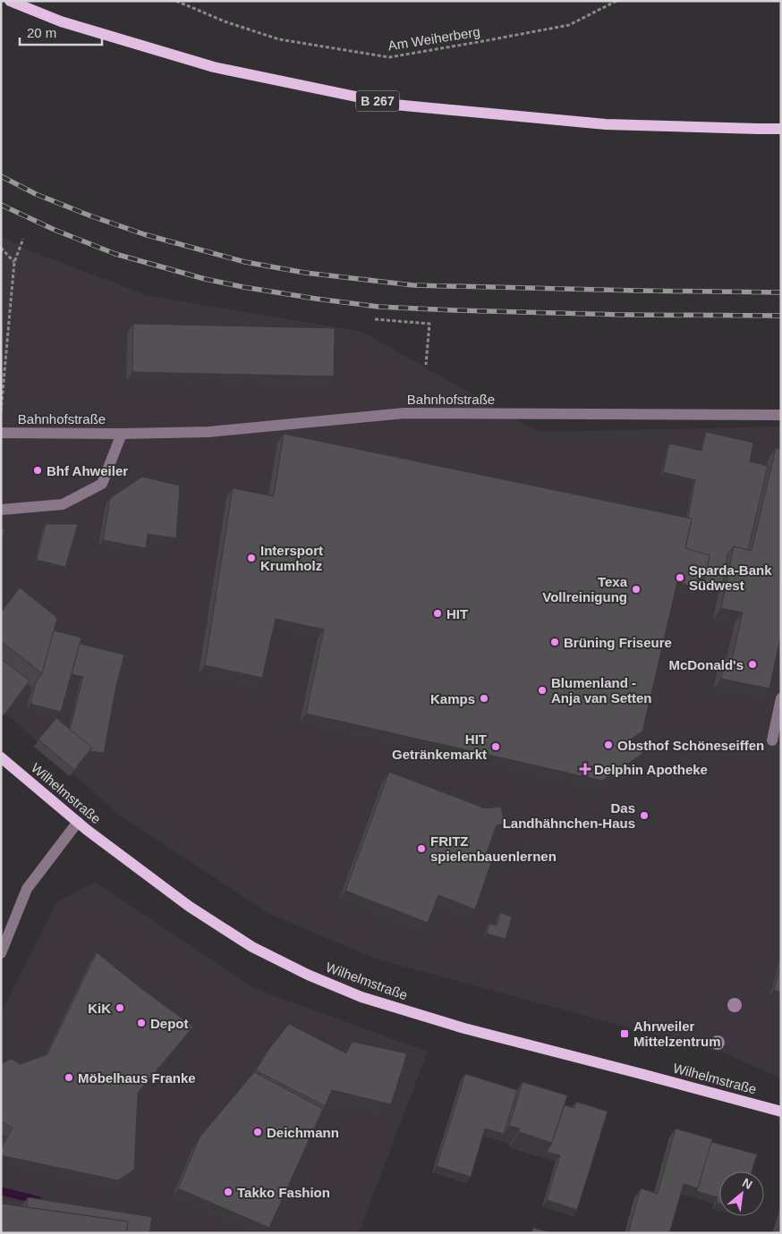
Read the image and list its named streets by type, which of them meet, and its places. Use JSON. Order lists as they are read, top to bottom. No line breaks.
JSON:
{"streets":{"main road":["B 267","Wilhelmstraße"],"street":["Bahnhofstraße"],"path":["Am Weiherberg"]},"places":{"other":["Bhf Ahweiler","Intersport Krumholz","Sparda-Bank Südwest","Texa Vollreinigung","HIT","Brüning Friseure","McDonald's","Blumenland - Anja van Setten","Kamps","Obsthof Schöneseiffen","HIT Getränkemarkt","Das Landhähnchen-Haus","FRITZ spielenbauenlernen","KiK","Depot","Möbelhaus Franke","Deichmann","Takko Fashion"],"health":["Delphin Apotheke"],"transit":["Ahrweiler Mittelzentrum"]},"scale_bar":"20 m","north":"top right"}
